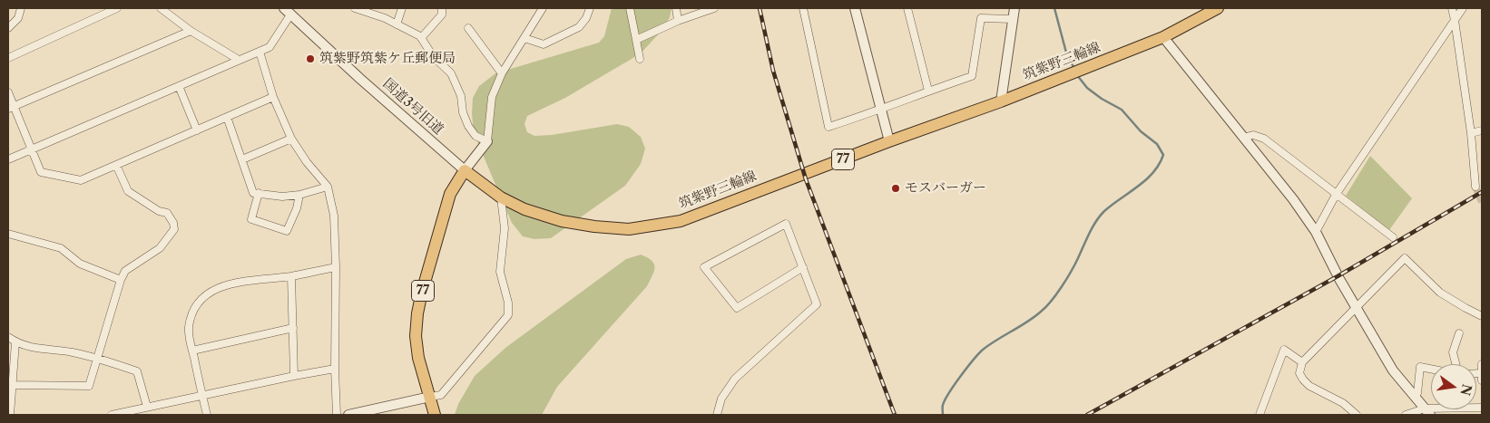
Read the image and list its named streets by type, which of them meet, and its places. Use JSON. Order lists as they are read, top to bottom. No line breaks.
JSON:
{"streets":{"main road":["筑紫野三輪線","77"],"street":["国道3号旧道"]},"crossings":[["筑紫野三輪線","国道3号旧道"],["筑紫野三輪線","77"],["国道3号旧道","77"]],"places":["筑紫野筑紫ケ丘郵便局","モスバーガー"],"north":"right"}
